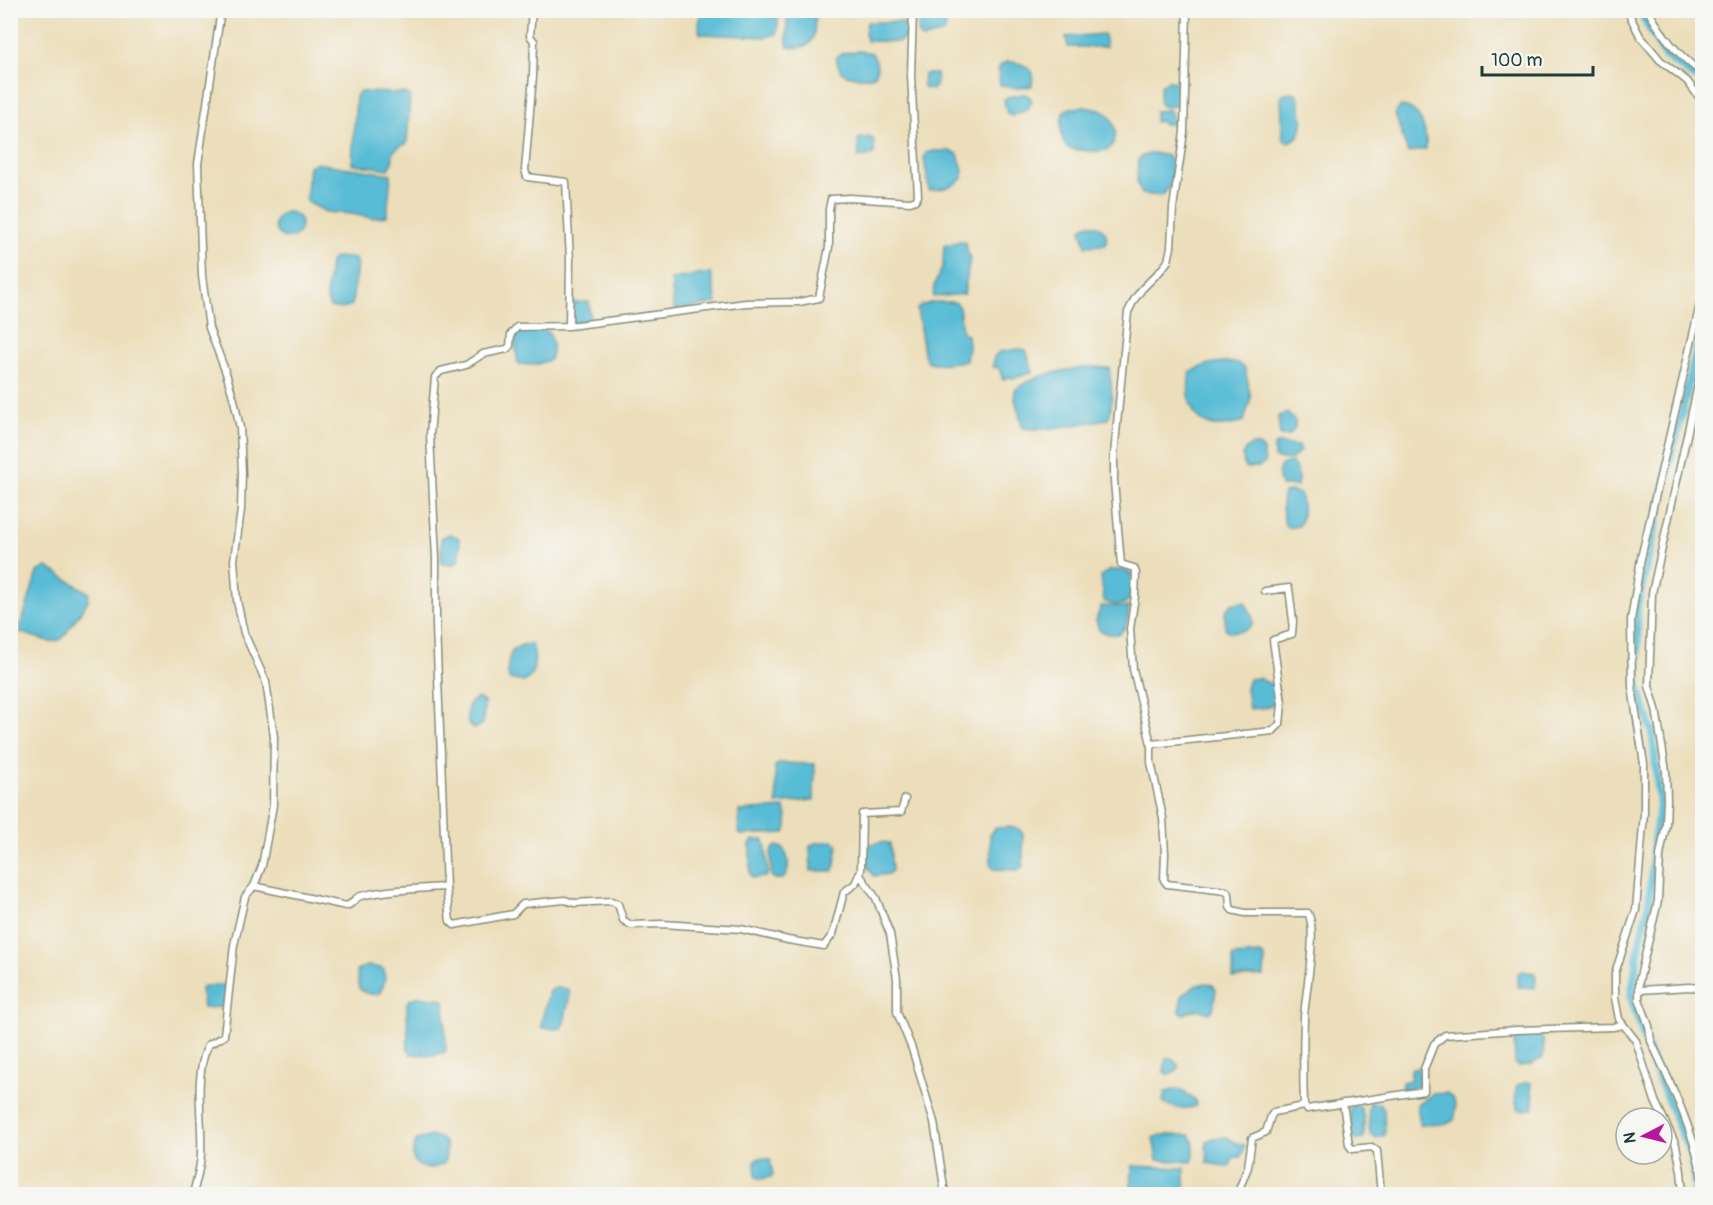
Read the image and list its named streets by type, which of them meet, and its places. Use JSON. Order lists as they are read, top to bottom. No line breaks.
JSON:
{"scale_bar":"100 m","north":"left"}
